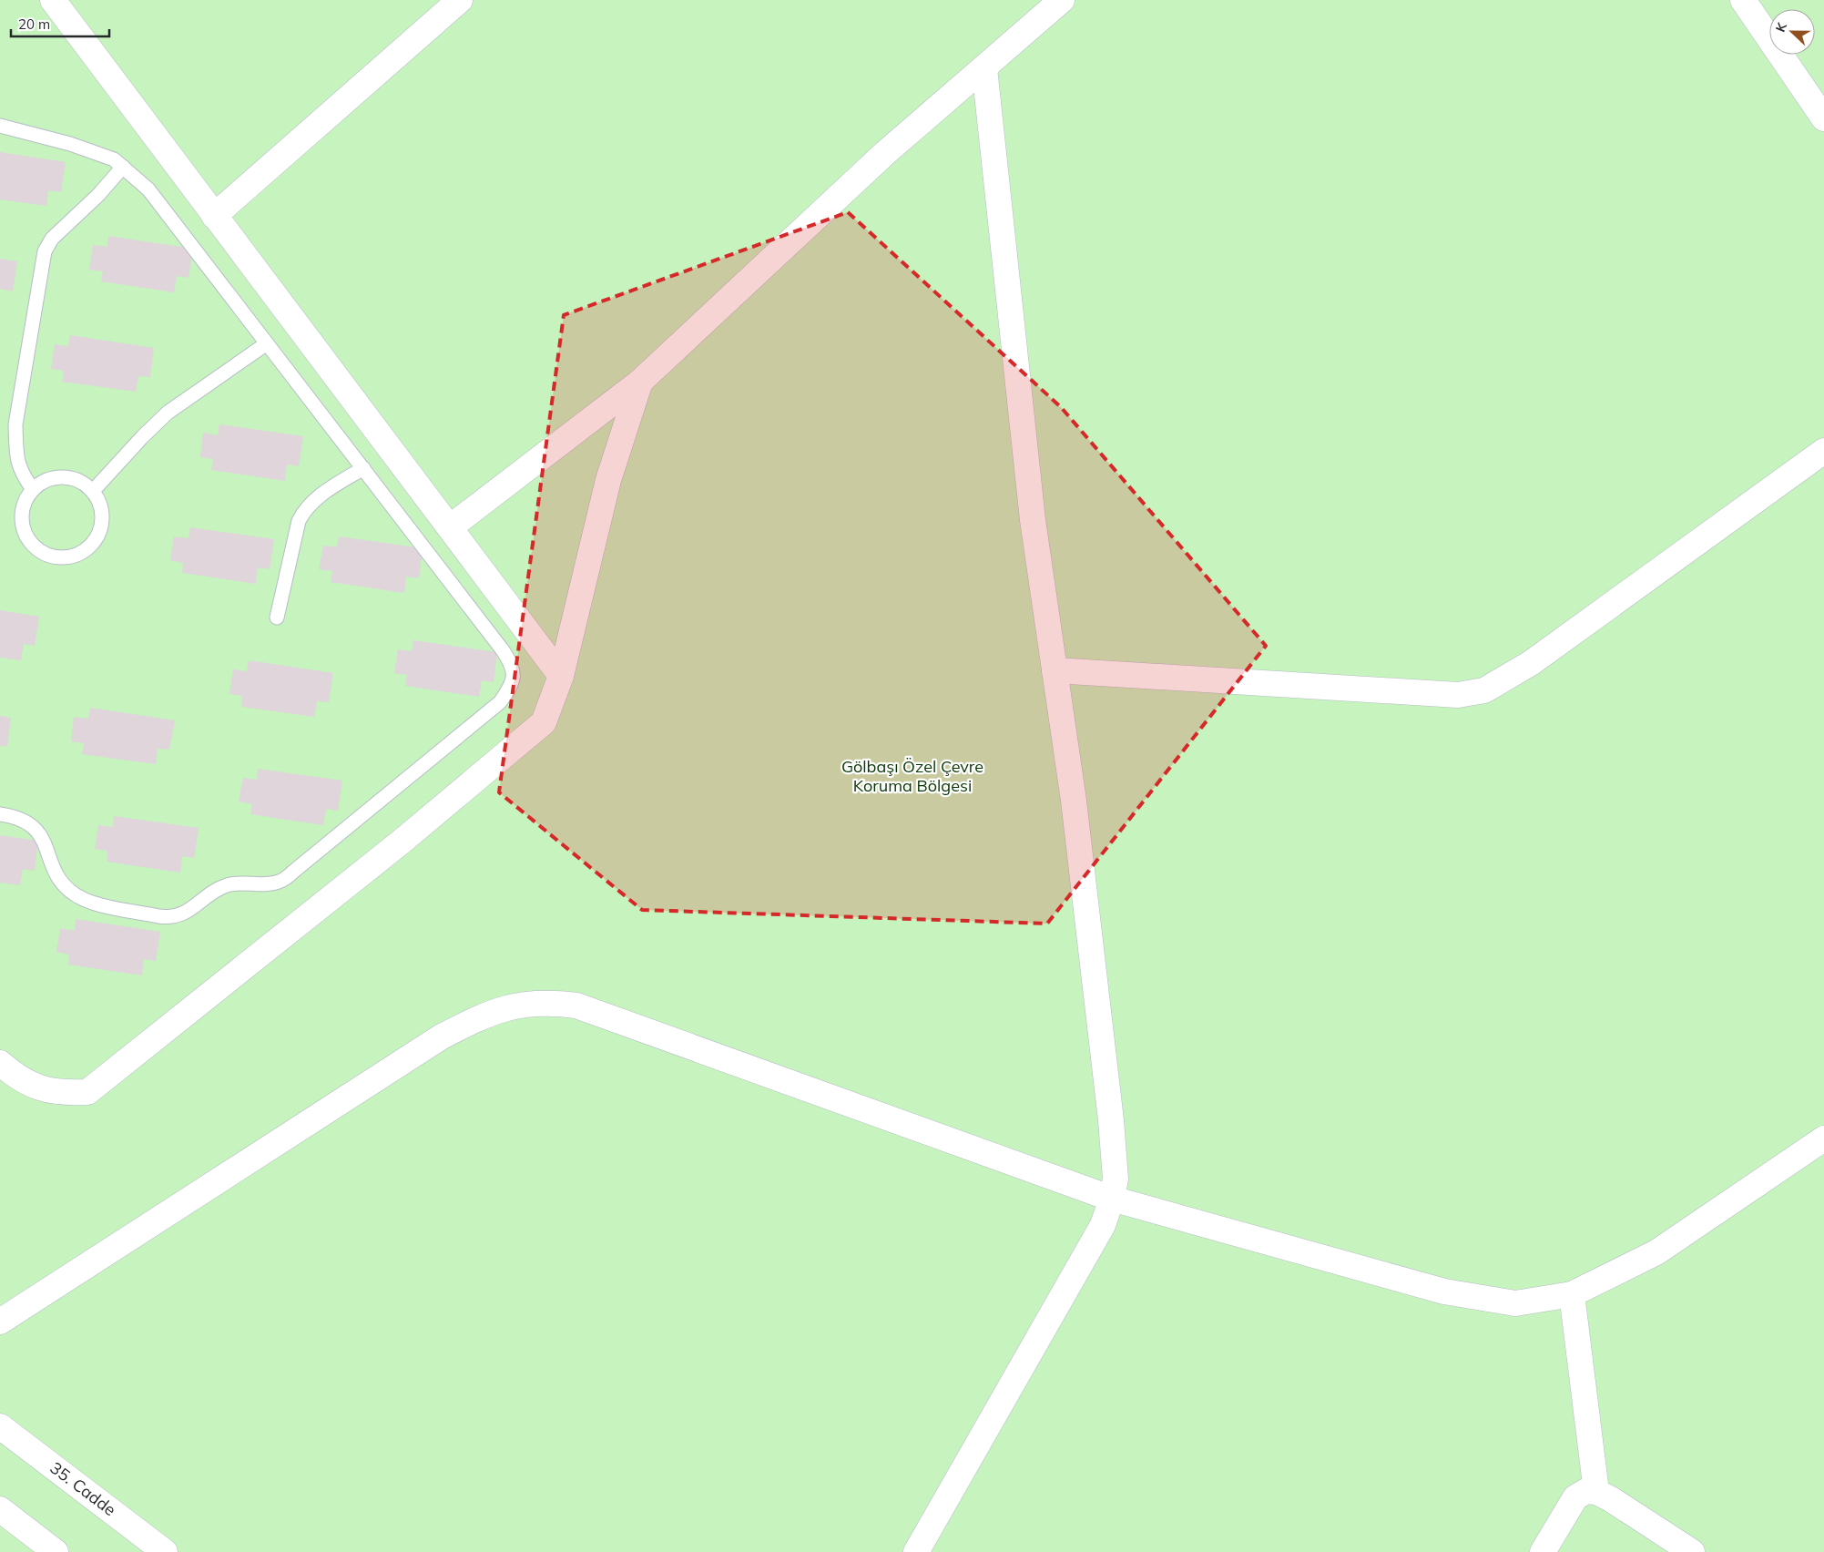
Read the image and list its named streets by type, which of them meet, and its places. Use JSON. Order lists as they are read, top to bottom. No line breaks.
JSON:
{"streets":{"street":["35. Cadde"]},"parks":["Gölbaşı Özel Çevre Koruma Bölgesi"],"scale_bar":"20 m","north":"left"}
